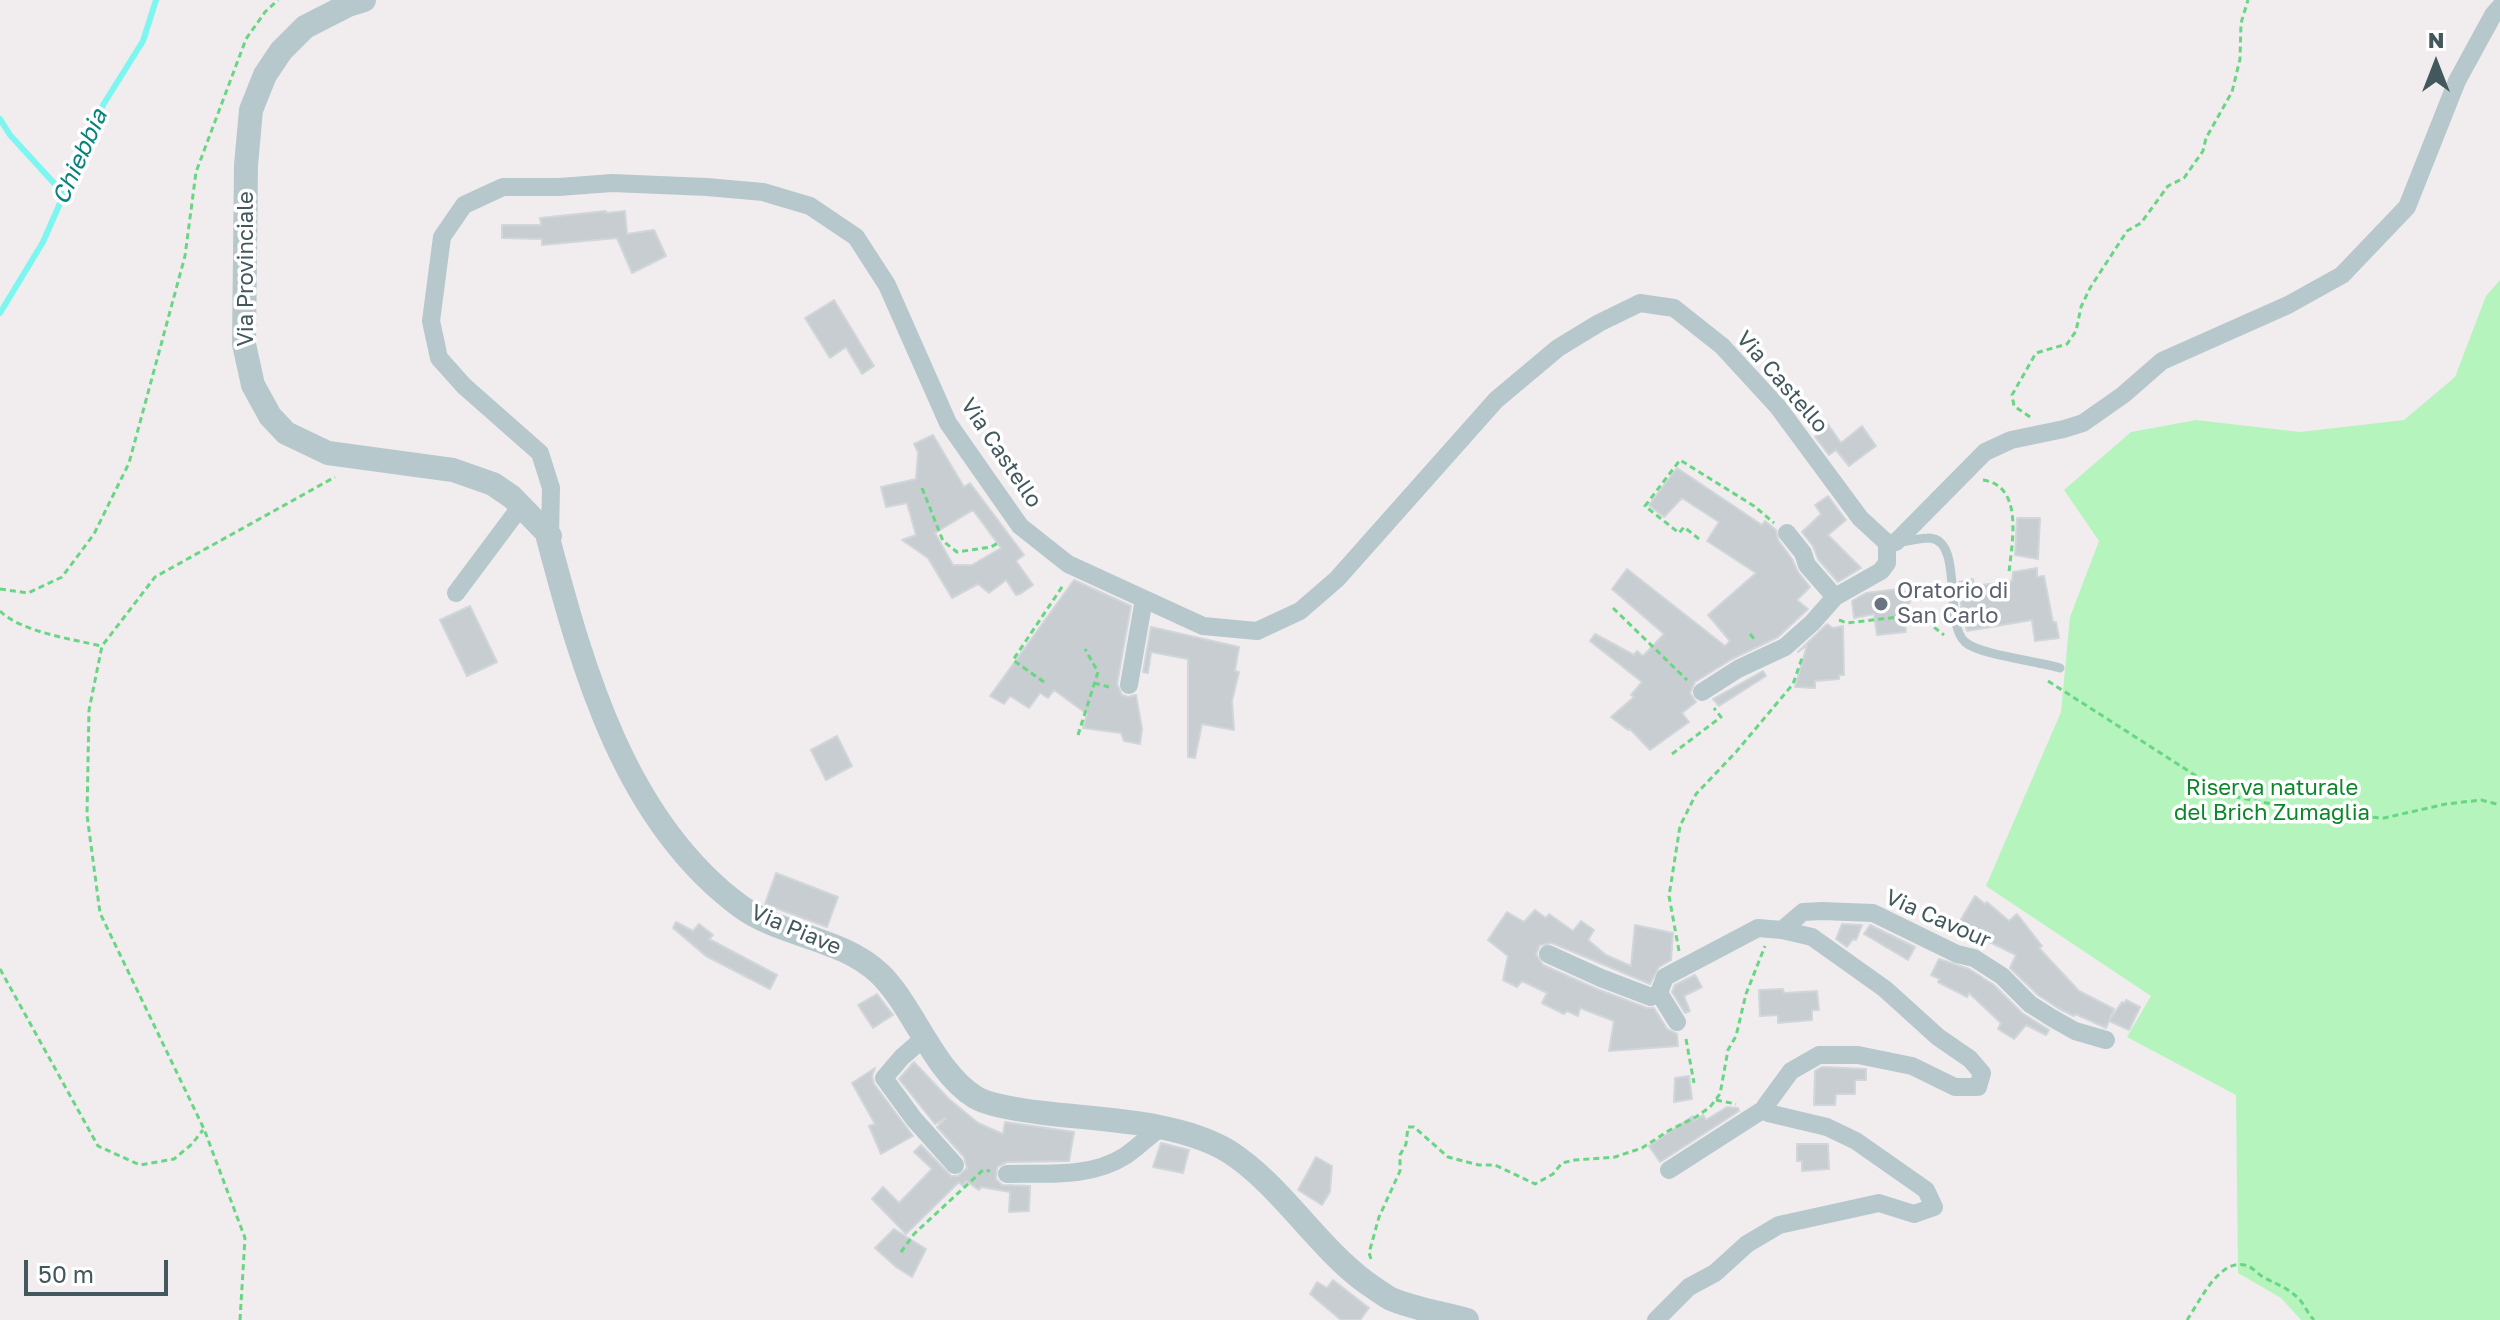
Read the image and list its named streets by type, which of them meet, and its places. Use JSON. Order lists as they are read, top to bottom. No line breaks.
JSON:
{"streets":{"street":["Via Provinciale","Via Castello","Via Cavour","Via Piave"]},"crossings":[["Via Provinciale","Via Castello"],["Via Provinciale","Via Piave"],["Via Castello","Via Piave"]],"water":["Chiebbia"],"parks":["Riserva naturale del Brich Zumaglia"],"places":["Oratorio di San Carlo"],"scale_bar":"50 m","north":"top"}
